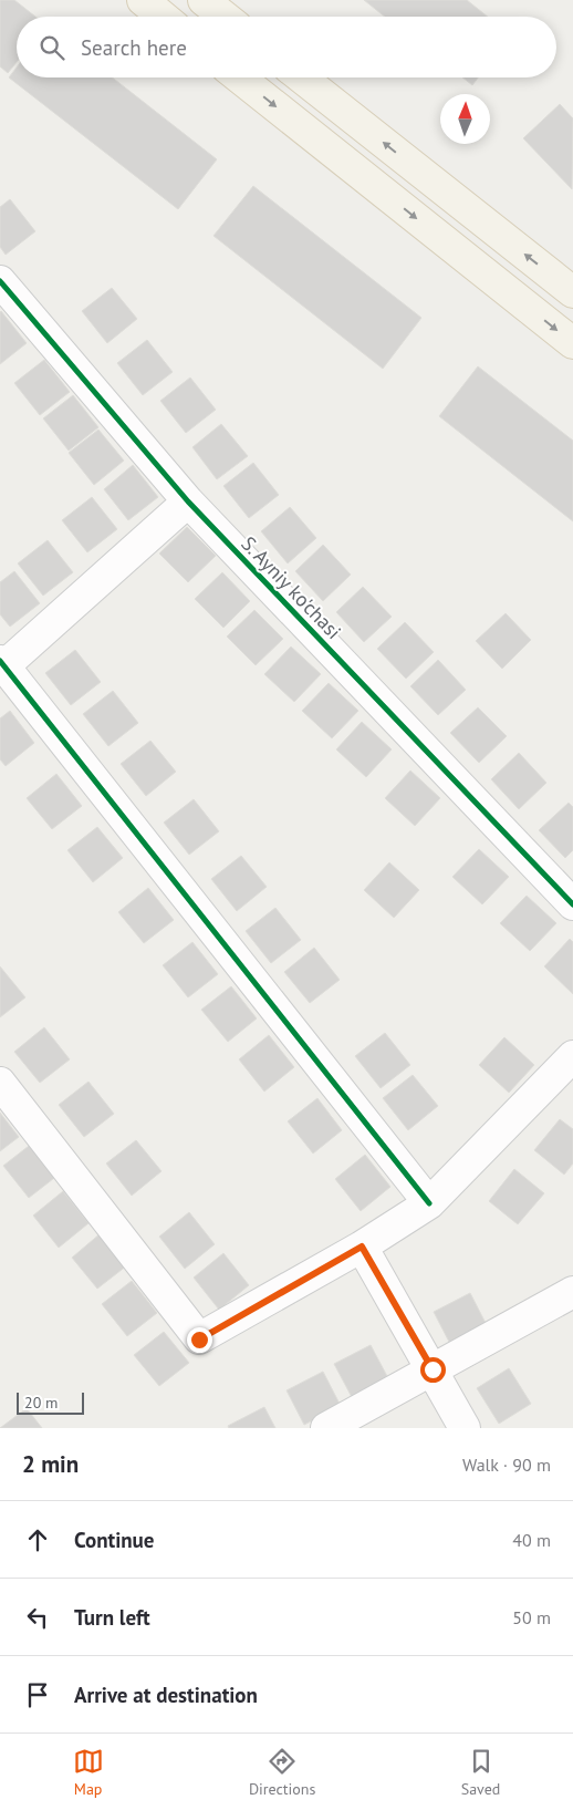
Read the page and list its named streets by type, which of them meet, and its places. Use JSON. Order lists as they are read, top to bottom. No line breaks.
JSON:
{"streets":{"street":["S. Ayniy ko'chasi"]},"scale_bar":"20 m","north":"top","page":{"search":"Search here","scale":"20 m","heading":["2 min","Walk · 90 m"],"list":[["Continue","40 m"],["Turn left","50 m"],"Arrive at destination"],"nav":["Map","Directions","Saved"]}}
